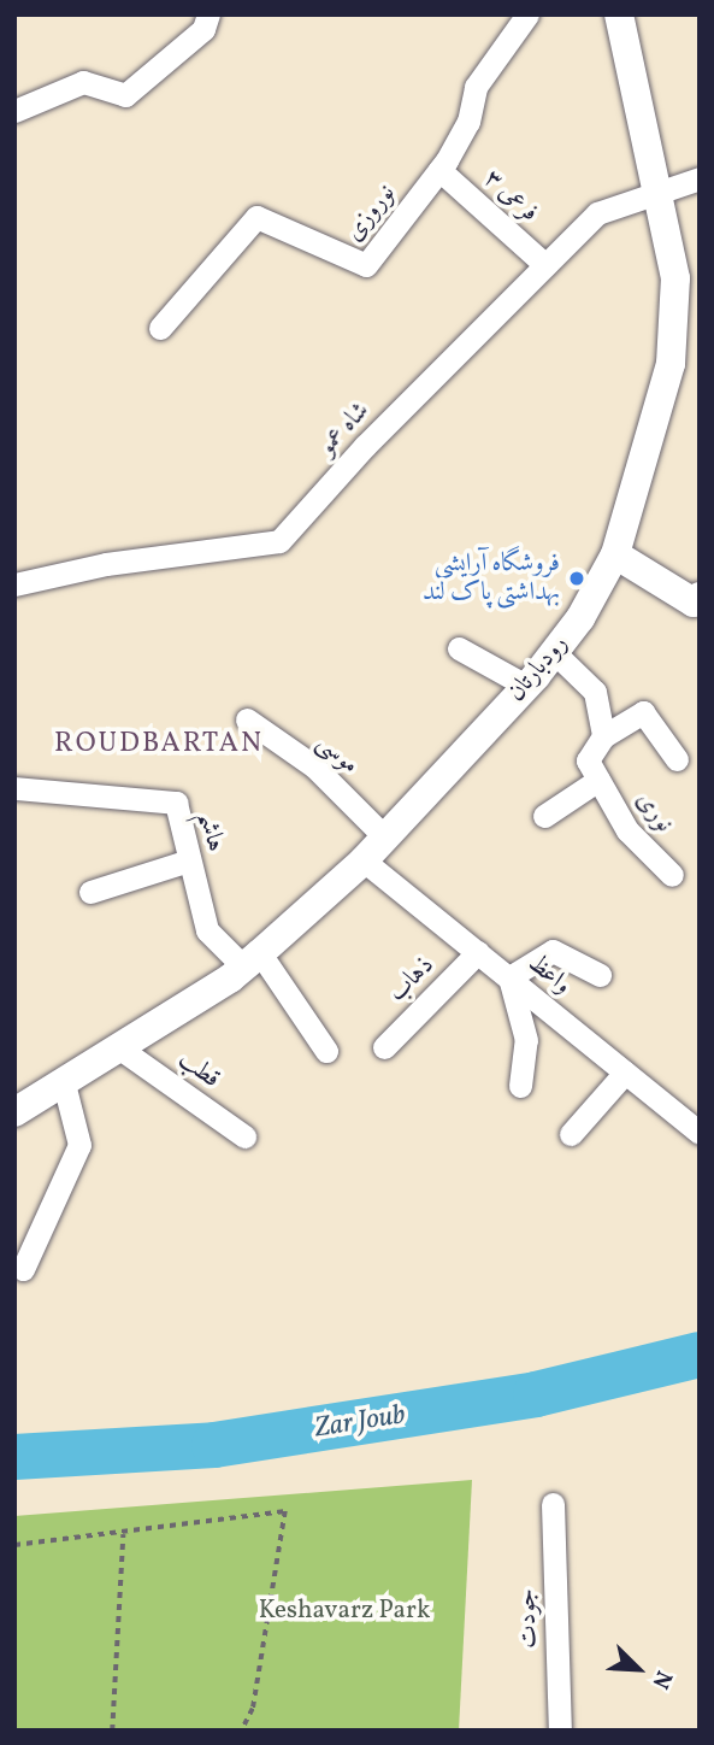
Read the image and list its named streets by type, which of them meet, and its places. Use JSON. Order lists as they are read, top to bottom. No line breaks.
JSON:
{"streets":{"street":["فرعی ۳","نوروزی","شاه عمو","رودبارتان","موسی","نوری","هاشم","واعظ","ذهاب","قطب","جودت"]},"crossings":[["فرعی ۳","نوروزی"],["فرعی ۳","شاه عمو"],["شاه عمو","رودبارتان"],["رودبارتان","موسی"],["رودبارتان","نوری"],["رودبارتان","هاشم"],["رودبارتان","واعظ"],["رودبارتان","قطب"],["واعظ","ذهاب"]],"districts":["ROUDBARTAN"],"water":["Zar Joub"],"parks":["Keshavarz Park"],"places":["فروشگاه آرایشی بهداشتی پاک لند"],"north":"bottom right"}
